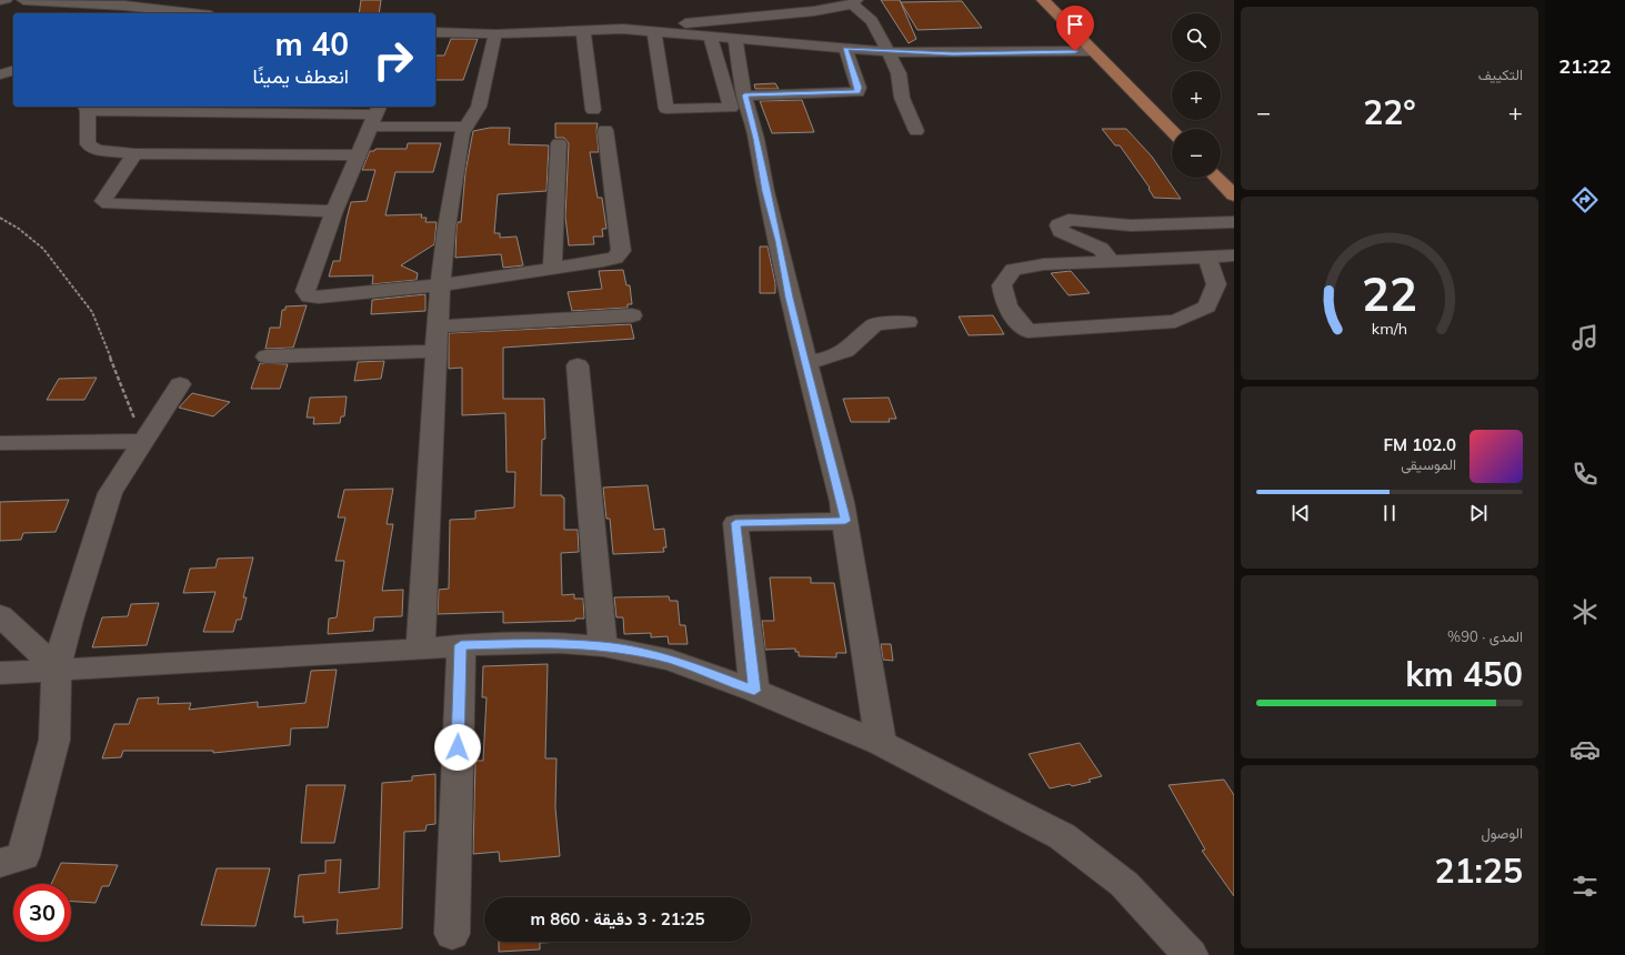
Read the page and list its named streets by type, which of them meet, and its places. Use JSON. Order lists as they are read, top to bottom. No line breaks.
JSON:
{"page":{"tabs":"21:22","tile":["التكييف",["المدى · 90%","450 km"],["الوصول","21:25"]],"map_buttons":["+","−"],"turn":["40 m","انعطف يمينًا"],"heat":["−","22°","+"],"song":["102.0 FM","الموسيقى"],"limit":"30","trip":"21:25 · 3 دقيقة · 860 m","gauge":["22","km/h"]}}
